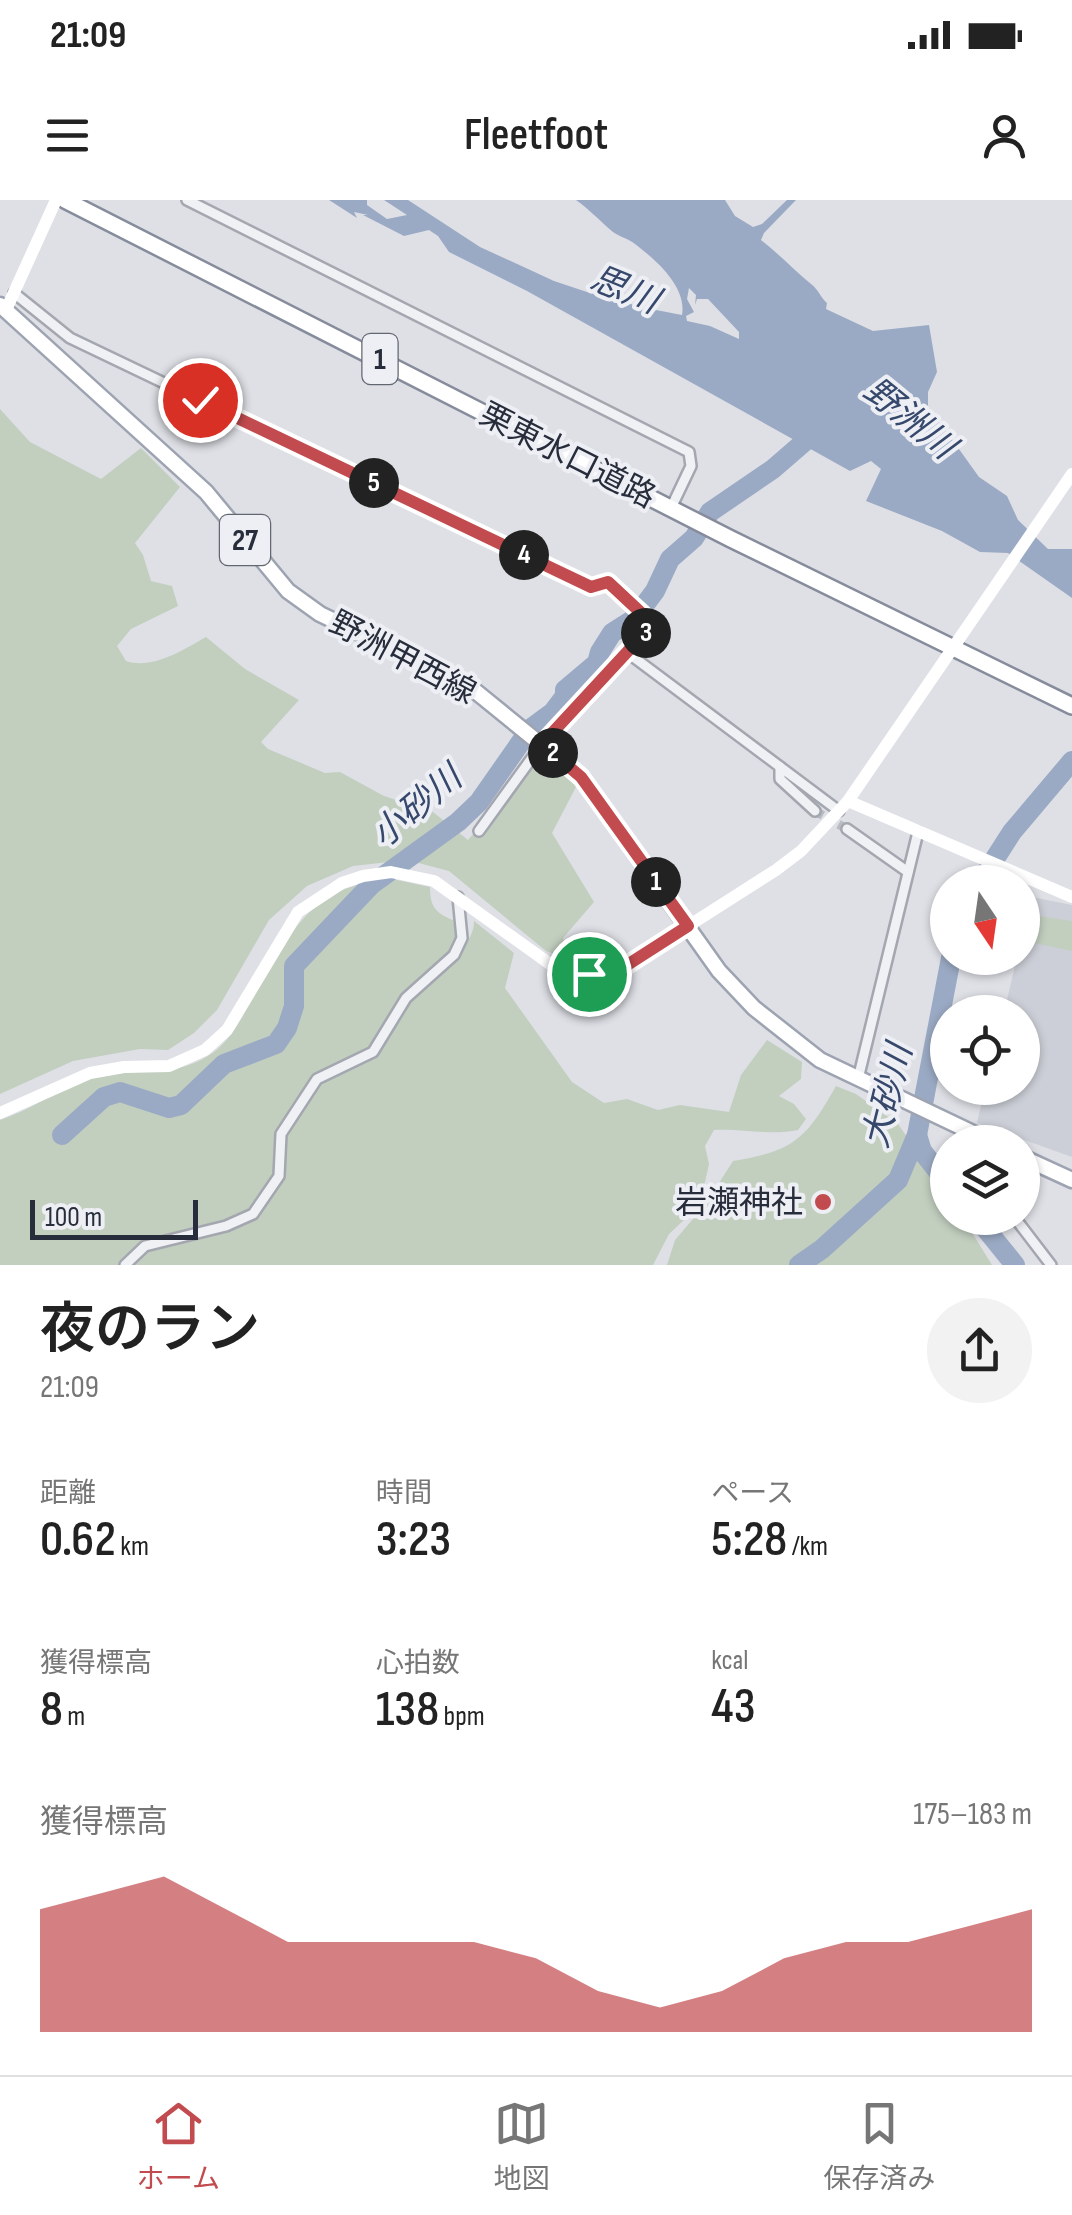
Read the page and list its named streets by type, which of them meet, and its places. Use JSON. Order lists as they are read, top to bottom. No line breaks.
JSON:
{"streets":{"highway":["1","栗東水口道路"],"main road":["27","野洲甲西線"]},"water":["思川","野洲川","小砂川","大砂川"],"places":["岩瀬神社"],"scale_bar":"100 m","north":"bottom","page":{"status":"21:09","header":"Fleetfoot","pins":["5","4","3","2","1"],"scale":"100 m","heading":["夜のラン","21:09"],"stats":[["距離","0.62 km"],["時間","3:23"],["ペース","5:28 /km"],["獲得標高","8 m"],["心拍数","138 bpm"],["kcal","43"]],"chart":["獲得標高","175–183 m"],"tabs":["ホーム","地図","保存済み"]}}
